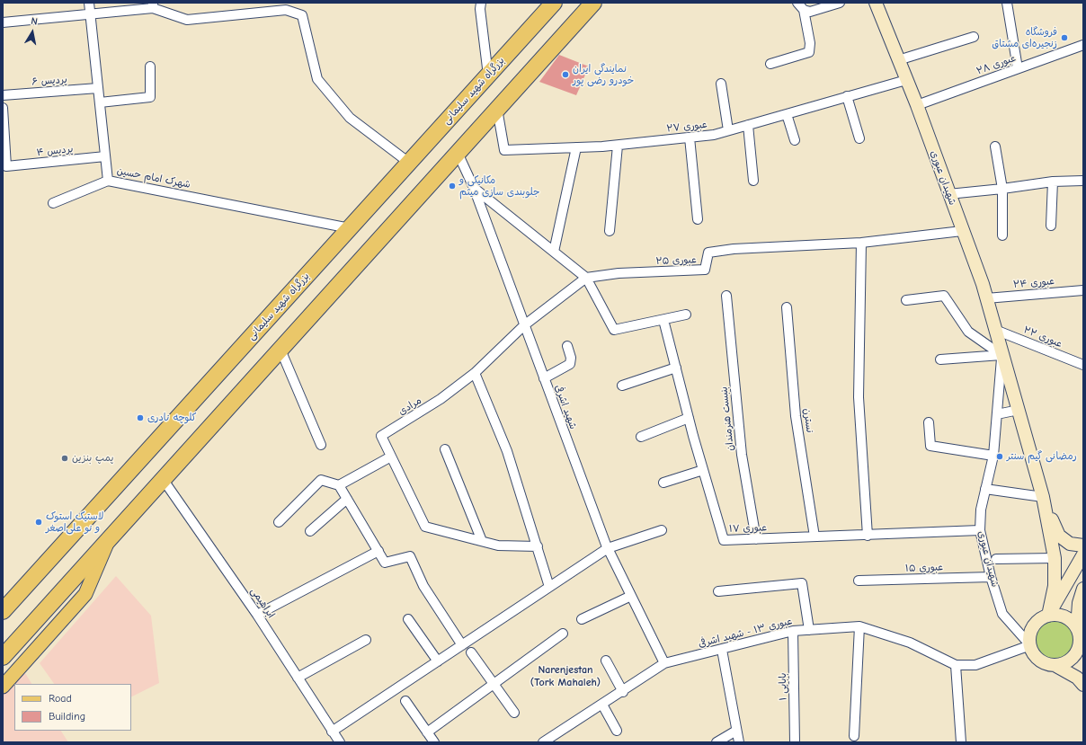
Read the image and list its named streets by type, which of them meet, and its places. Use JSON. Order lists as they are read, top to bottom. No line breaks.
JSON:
{"streets":{"highway":["بزرگراه شهید سلیمانی"],"main road":["شهیدان عبوری"],"street":["عبوری ۲۸","پردیس ۶","عبوری ۲۷","پردیس ۴","شهرک امام حسین","عبوری ۲۵","عبوری ۲۴","عبوری ۲۲","مرادی","شهید اشرفی","بنبست هنرمندان","نسترن","عبوری ۱۷","عبوری ۱۵","ابراهیمی","عبوری ۱۳ - شهید اشرفی","بابایی ۱"]},"crossings":[["عبوری ۲۸","شهیدان عبوری"],["پردیس ۶","شهرک امام حسین"],["بزرگراه شهید سلیمانی","شهرک امام حسین"],["عبوری ۲۷","شهیدان عبوری"],["پردیس ۴","شهرک امام حسین"],["شهیدان عبوری","عبوری ۲۵"],["شهیدان عبوری","عبوری ۲۴"],["شهیدان عبوری","عبوری ۲۲"],["شهیدان عبوری","عبوری ۱۷"],["شهیدان عبوری","عبوری ۱۵"],["شهیدان عبوری","عبوری ۱۳ - شهید اشرفی"],["عبوری ۲۵","مرادی"],["مرادی","شهید اشرفی"],["شهید اشرفی","عبوری ۱۳ - شهید اشرفی"],["بنبست هنرمندان","عبوری ۱۷"],["نسترن","عبوری ۱۷"],["عبوری ۱۳ - شهید اشرفی","بابایی ۱"]],"districts":["Narenjestan (Tork Mahaleh)"],"places":["فروشگاه زنجیره‌ای مشتاق","نمایندگی ایران خودرو رضی پور","مکانیکی و جلوبندی سازی میثم","کلوچه نادری","رمضانی گیم سنتر","پمپ بنزین","لاستیک استوک و نو علی‌اصغر"],"legend":["Road","Building"],"north":"top"}
